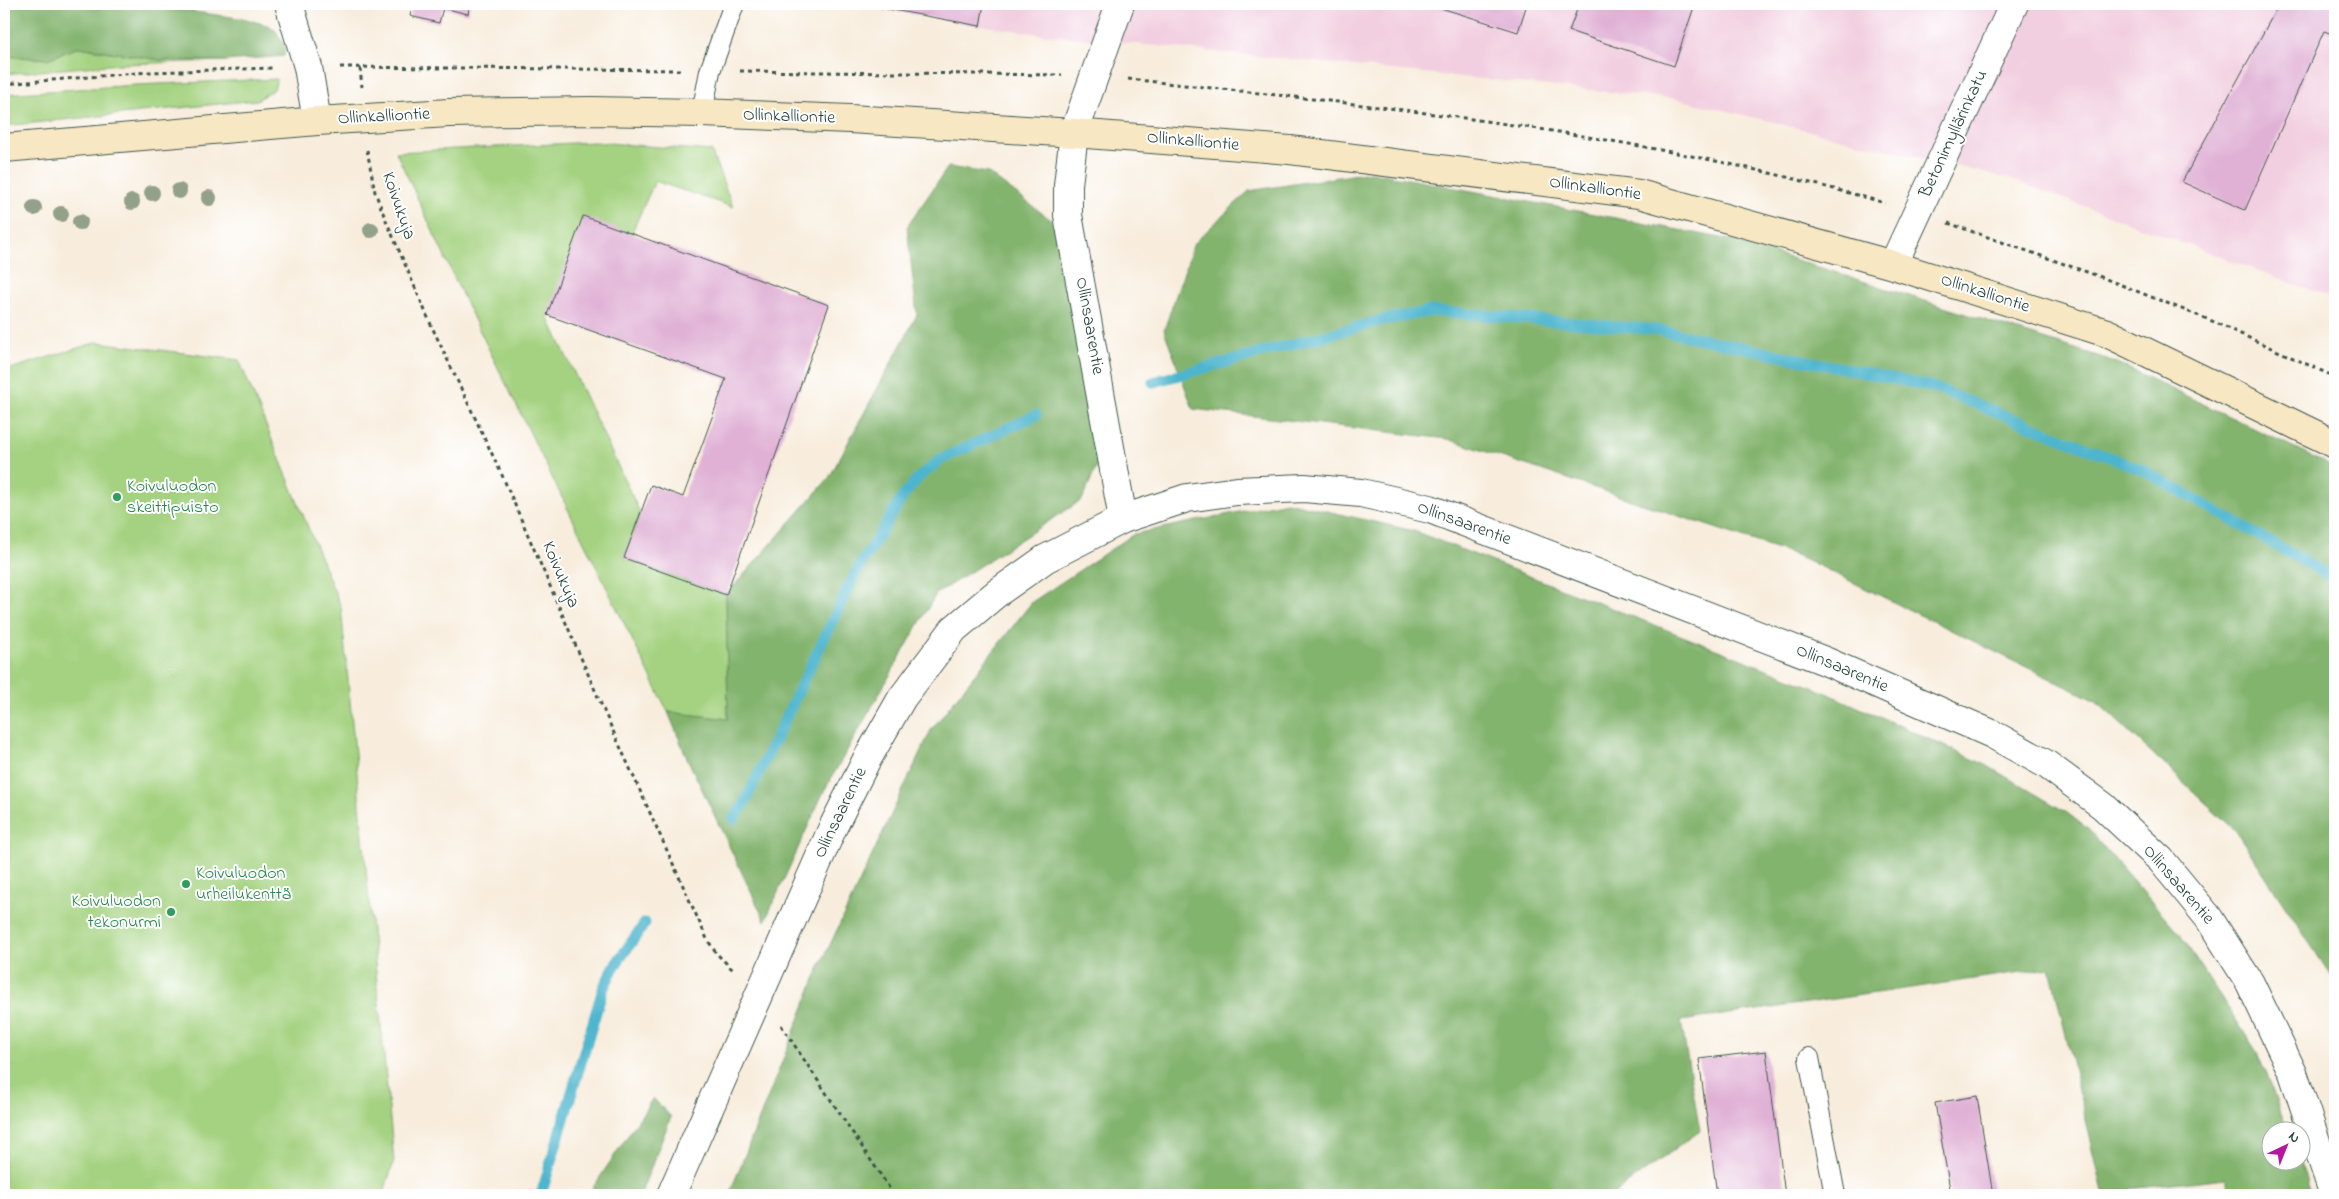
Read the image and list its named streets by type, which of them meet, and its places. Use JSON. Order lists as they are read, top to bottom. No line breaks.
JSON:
{"streets":{"street":["Ollinkalliontie","Betonimyllärinkatu","Ollinsaarentie"],"path":["Koivukuja"]},"crossings":[["Ollinkalliontie","Betonimyllärinkatu"],["Ollinkalliontie","Ollinsaarentie"],["Koivukuja","Ollinsaarentie"]],"places":["Koivuluodon skeittipuisto","Koivuluodon urheilukenttä","Koivuluodon tekonurmi"],"north":"top right"}
